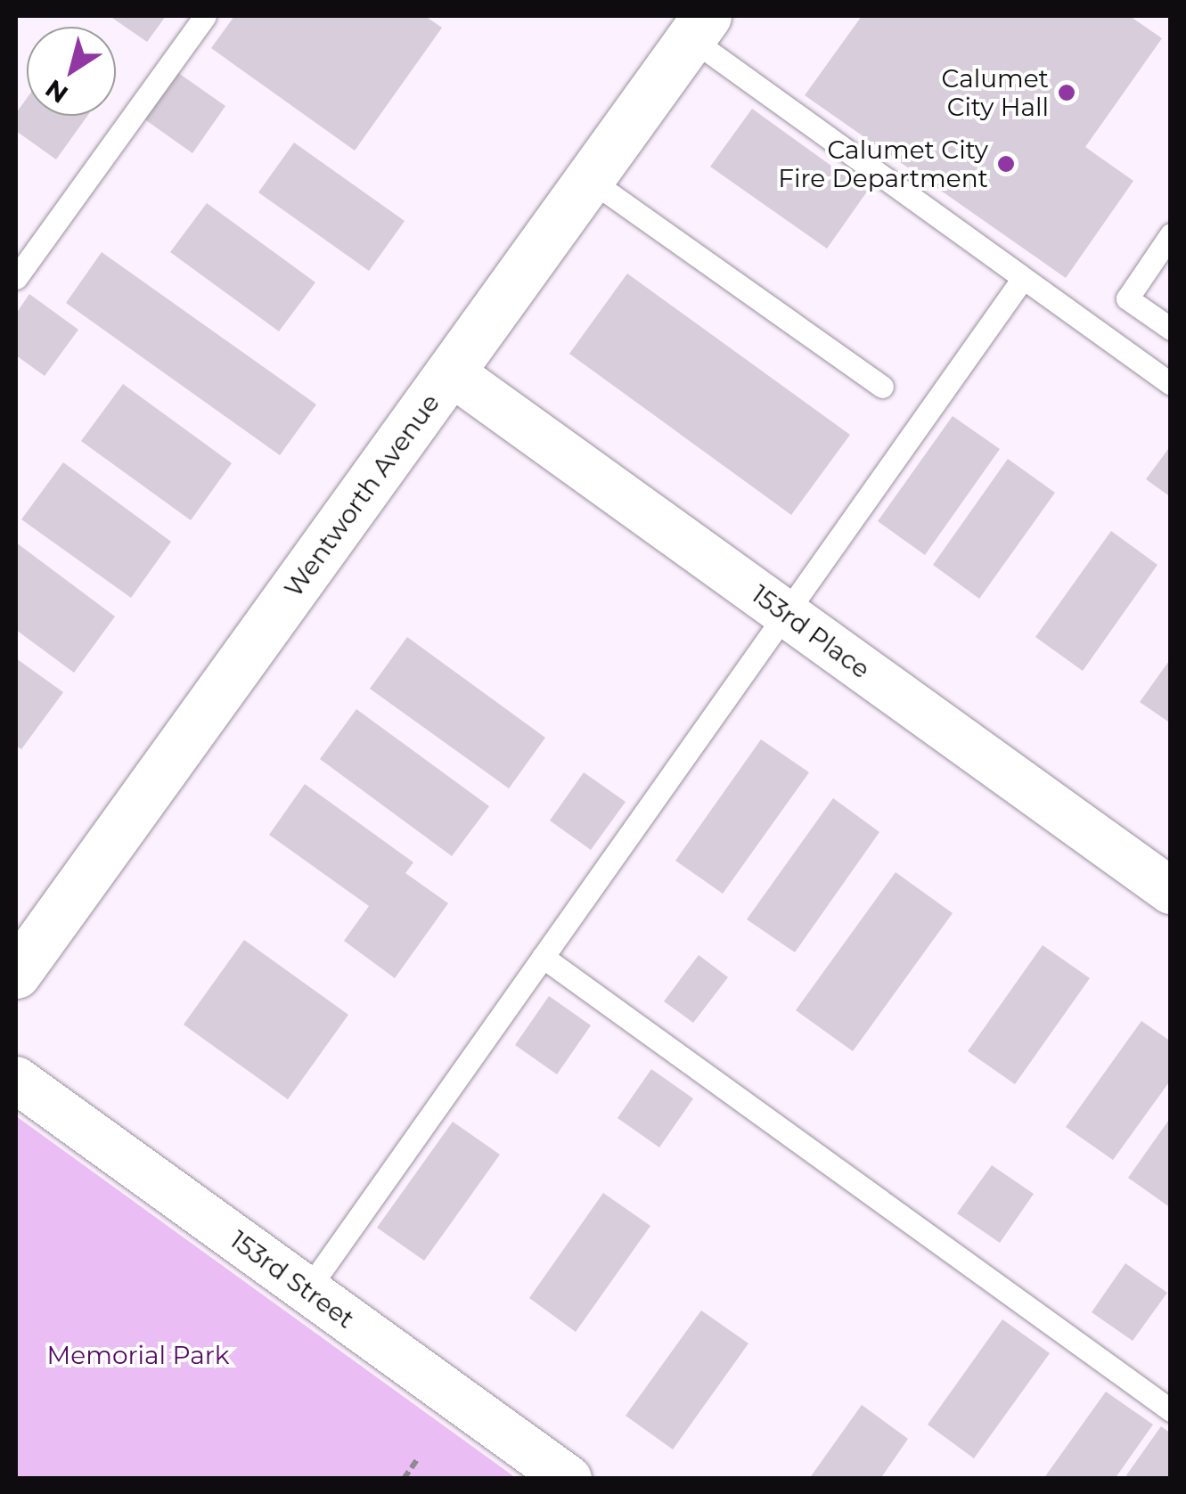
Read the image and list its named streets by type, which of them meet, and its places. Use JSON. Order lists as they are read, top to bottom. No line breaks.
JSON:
{"streets":{"street":["Wentworth Avenue","153rd Place","153rd Street"]},"crossings":[["Wentworth Avenue","153rd Place"]],"parks":["Memorial Park"],"places":["Calumet City Hall","Calumet City Fire Department"],"north":"bottom left"}
